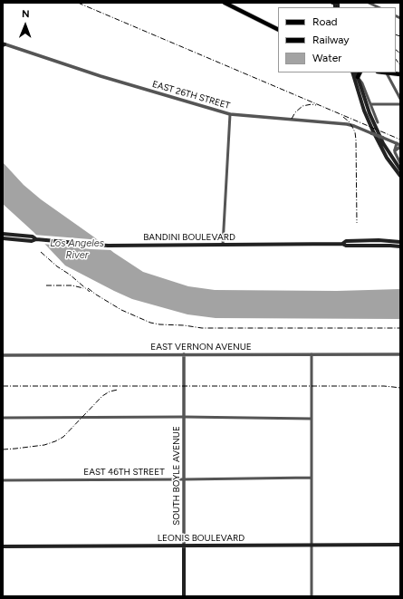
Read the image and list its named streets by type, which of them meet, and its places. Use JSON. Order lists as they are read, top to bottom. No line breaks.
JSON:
{"streets":{"main road":["BANDINI BOULEVARD","SOUTH BOYLE AVENUE","LEONIS BOULEVARD"],"street":["EAST 26TH STREET","EAST VERNON AVENUE","EAST 46TH STREET"]},"crossings":[["EAST VERNON AVENUE","SOUTH BOYLE AVENUE"],["EAST 46TH STREET","SOUTH BOYLE AVENUE"],["SOUTH BOYLE AVENUE","LEONIS BOULEVARD"]],"water":["Los Angeles River"],"legend":["Road","Railway","Water"],"north":"top"}
